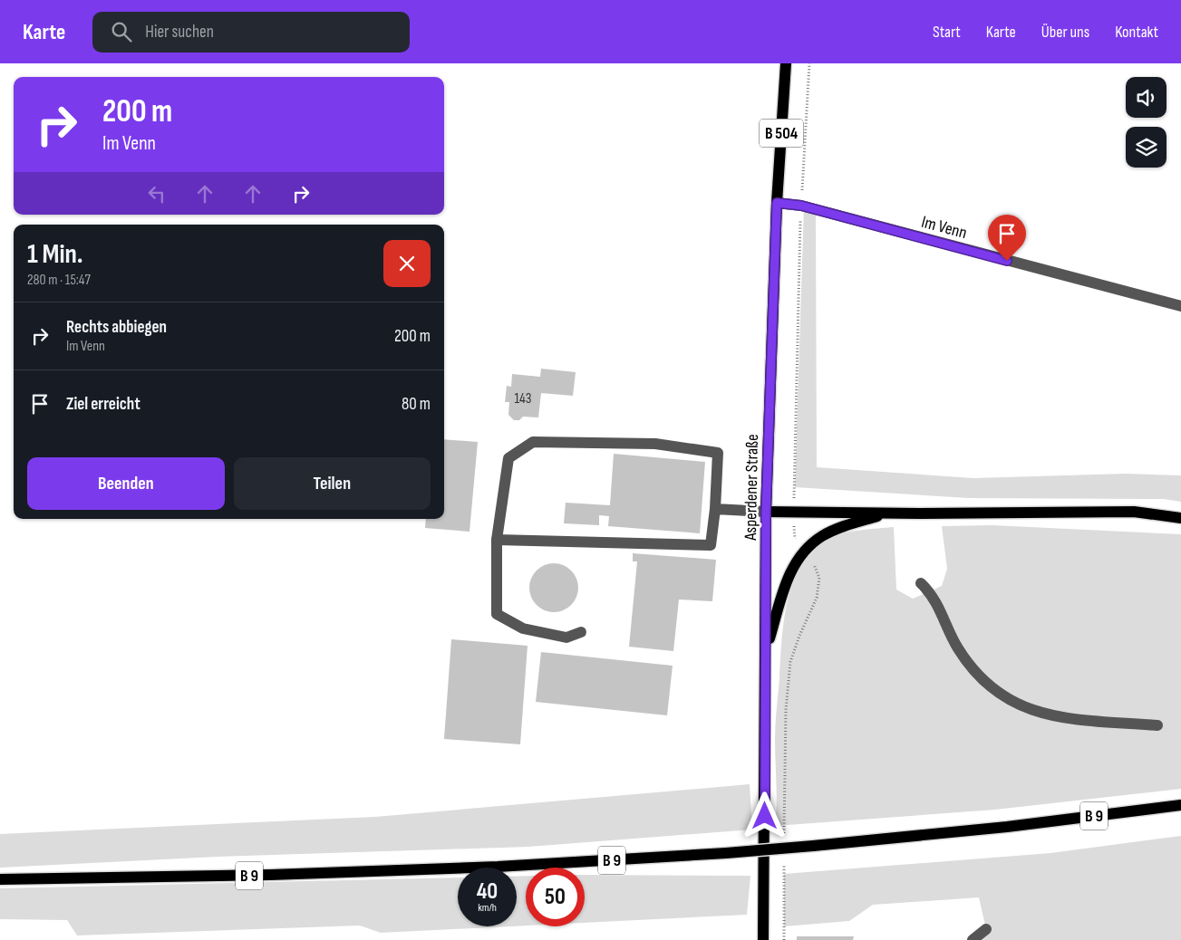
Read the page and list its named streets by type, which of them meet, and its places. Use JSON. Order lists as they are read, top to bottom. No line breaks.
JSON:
{"streets":{"main road":["B 504","Asperdener Straße","B 9"],"lane":["Im Venn"]},"crossings":[["Im Venn","Asperdener Straße"]],"house_numbers":["143"],"page":{"header":"Karte","search":"Hier suchen","nav":["Start","Karte","Über uns","Kontakt"],"turn":["200 m","Im Venn"],"heading":["1 Min.","280 m · 15:47"],"list":[{"name":"Rechts abbiegen","note":"Im Venn","value":"200 m"},{"name":"Ziel erreicht","value":"80 m"}],"buttons":["Beenden","Teilen"],"speed":"40 km/h","limit":"50"}}
